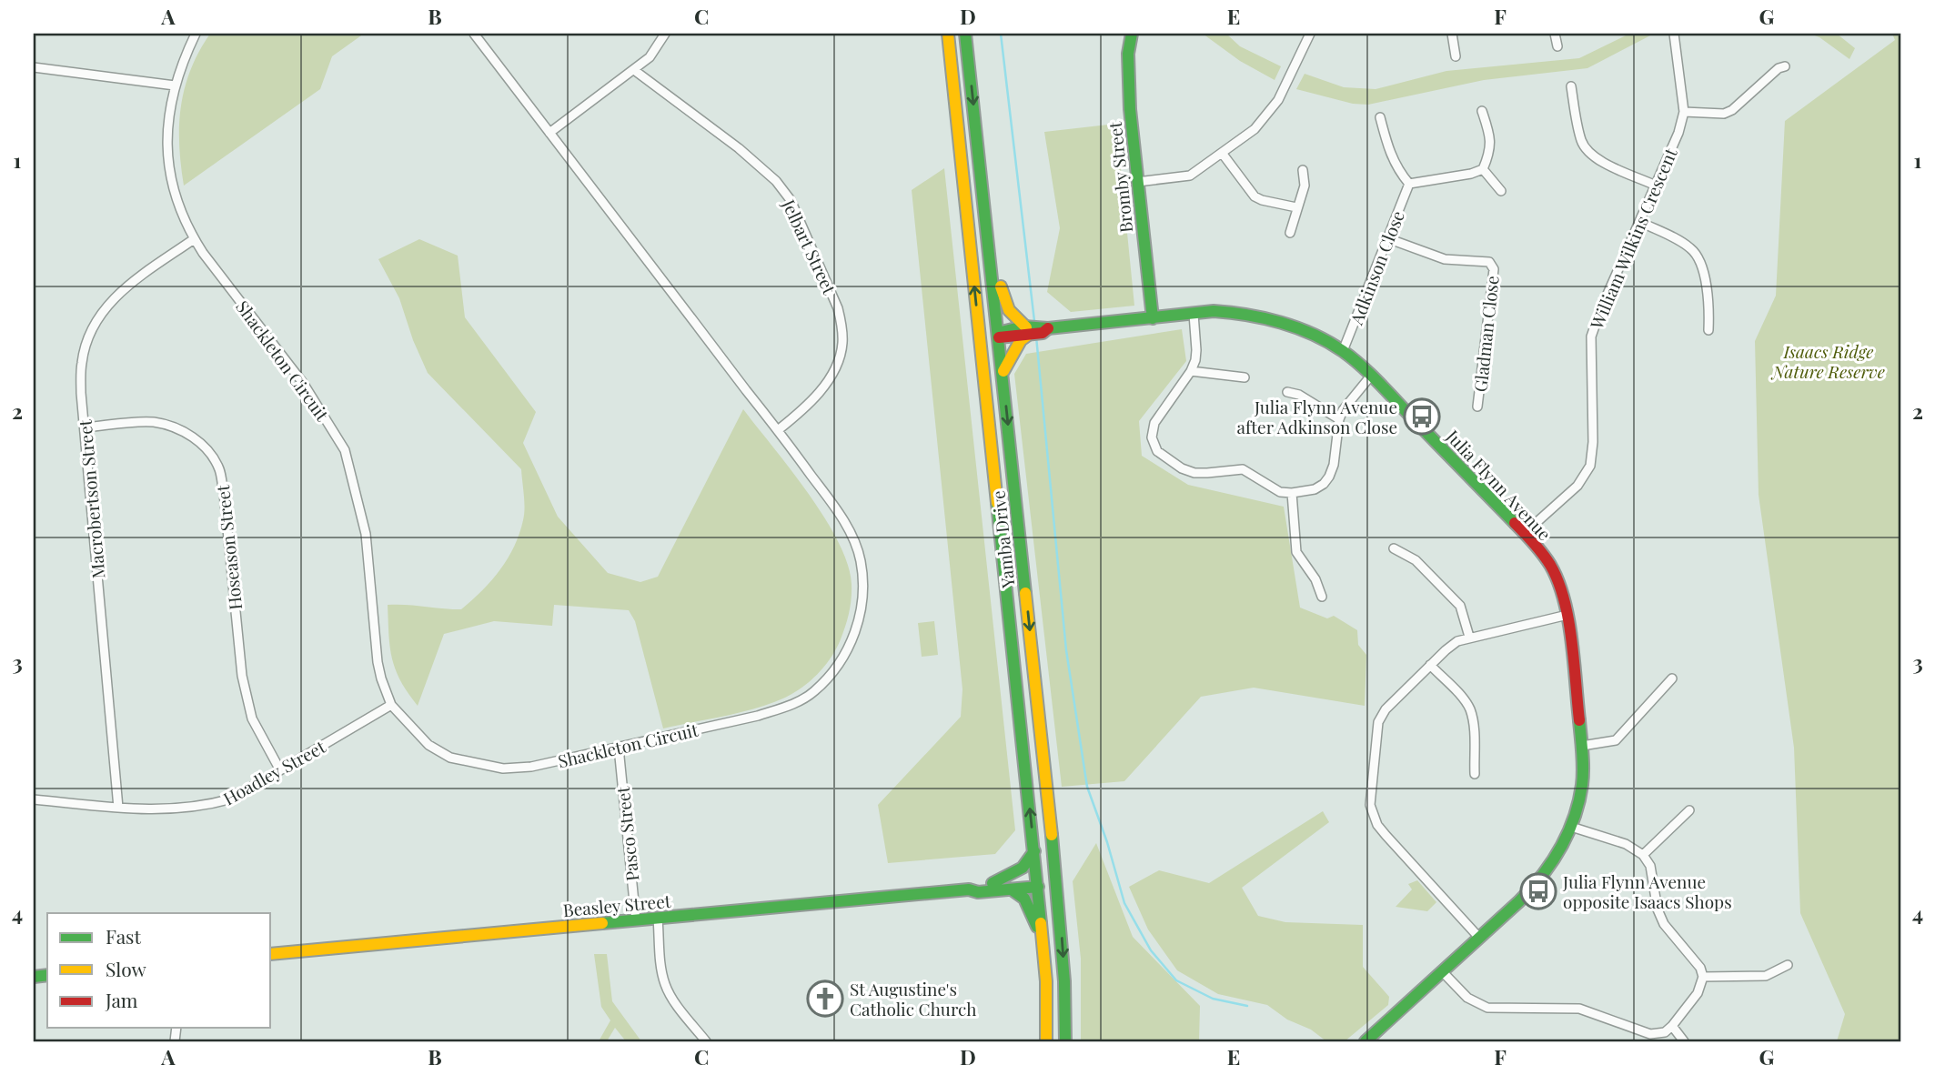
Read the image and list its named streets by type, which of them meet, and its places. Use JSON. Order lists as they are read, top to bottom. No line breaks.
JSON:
{"streets":{"main road":["Bromby Street","Julia Flynn Avenue","Yamba Drive","Beasley Street"],"street":["William Wilkins Crescent","Jelbart Street","Adkinson Close","Gladman Close","Shackleton Circuit","Macrobertson Street","Hoseason Street","Hoadley Street","Pasco Street"]},"crossings":[["Bromby Street","Julia Flynn Avenue"],["William Wilkins Crescent","Julia Flynn Avenue"],["Jelbart Street","Shackleton Circuit"],["Adkinson Close","Gladman Close"],["Adkinson Close","Julia Flynn Avenue"],["Shackleton Circuit","Macrobertson Street"],["Shackleton Circuit","Hoadley Street"],["Shackleton Circuit","Pasco Street"],["Julia Flynn Avenue","Yamba Drive"],["Macrobertson Street","Hoseason Street"],["Macrobertson Street","Hoadley Street"],["Yamba Drive","Beasley Street"],["Hoseason Street","Hoadley Street"],["Pasco Street","Beasley Street"]],"parks":["Isaacs Ridge Nature Reserve"],"places":{"bus stop":["Julia Flynn Avenue after Adkinson Close","Julia Flynn Avenue opposite Isaacs Shops"],"church":["St Augustine's Catholic Church"]},"legend":["Fast","Slow","Jam"],"grid":{"columns":["A","B","C","D","E","F","G"],"rows":["1","2","3","4"]}}
